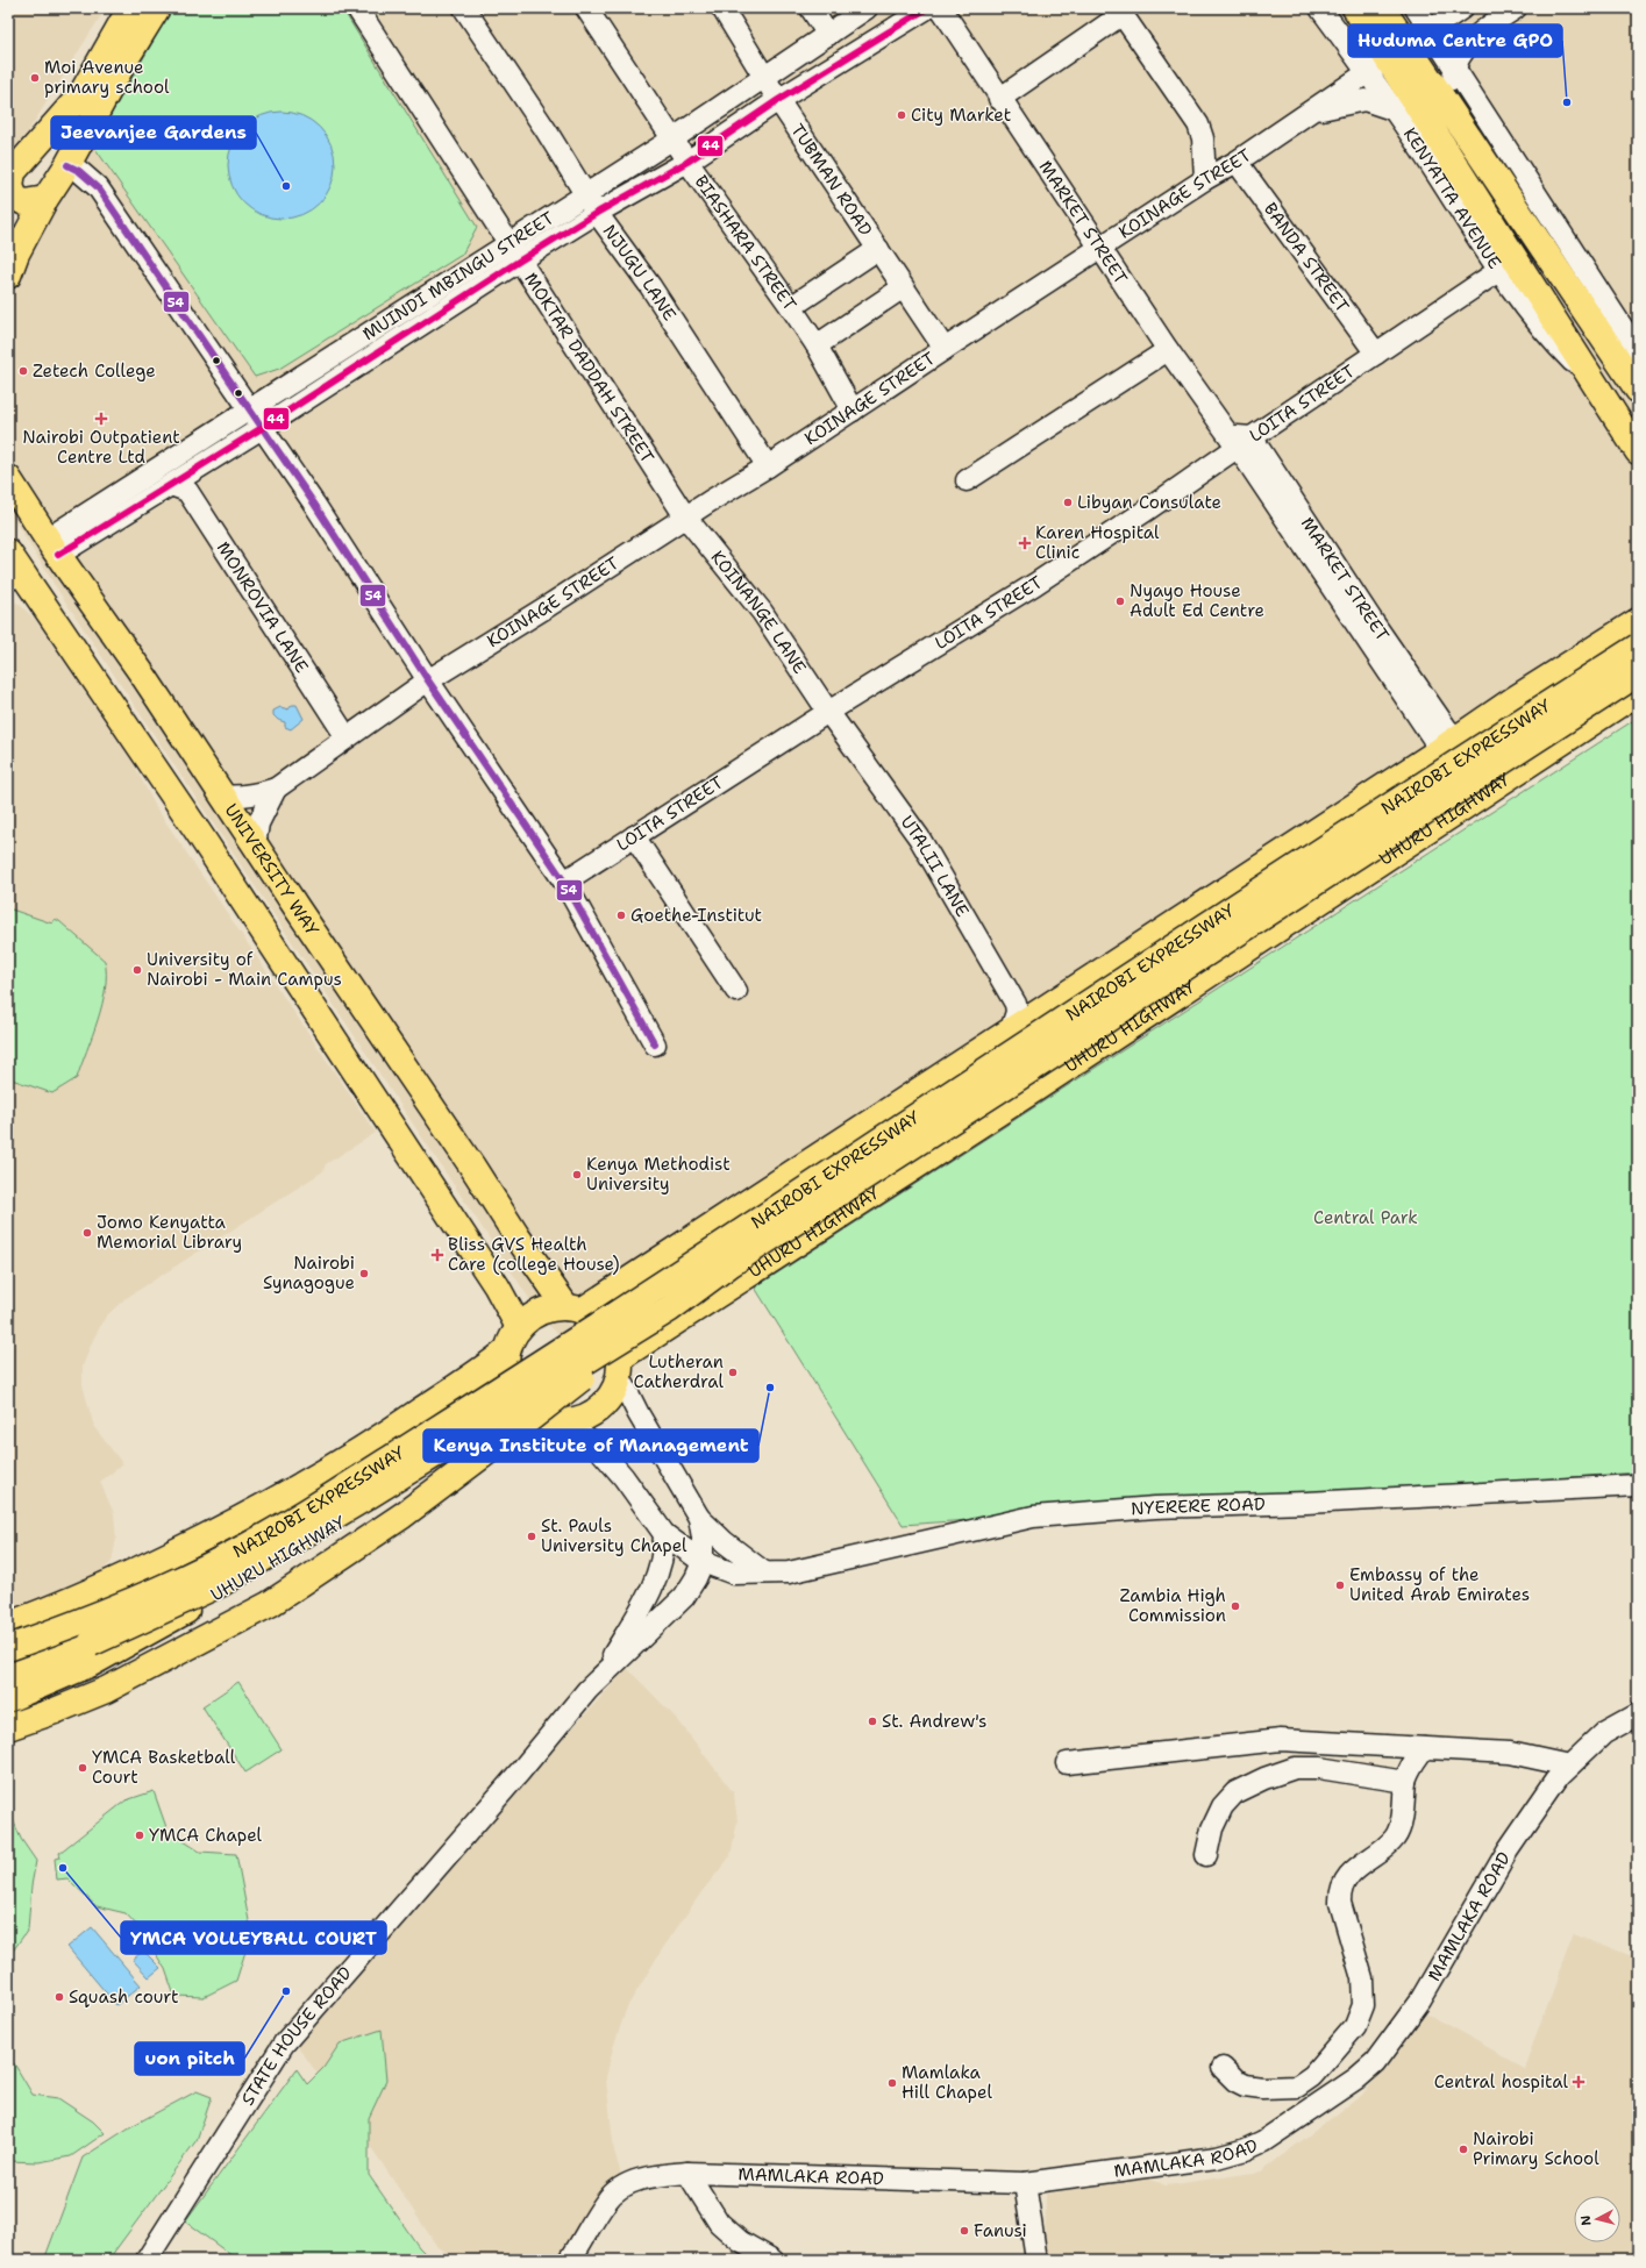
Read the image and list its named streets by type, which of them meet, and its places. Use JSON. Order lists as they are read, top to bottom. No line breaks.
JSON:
{"streets":{"main road":["KENYATTA AVENUE","NAIROBI EXPRESSWAY","UHURU HIGHWAY","UNIVERSITY WAY"],"street":["TUBMAN ROAD","KOINAGE STREET","MARKET STREET","BIASHARA STREET","BANDA STREET","NJUGU LANE","MUINDI MBINGU STREET","MOKTAR DADDAH STREET","LOITA STREET","MONROVIA LANE","KOINANGE LANE","UTALII LANE","NYERERE ROAD","MAMLAKA ROAD","STATE HOUSE ROAD"]},"crossings":[["TUBMAN ROAD","KOINAGE STREET"],["TUBMAN ROAD","MUINDI MBINGU STREET"],["KOINAGE STREET","KENYATTA AVENUE"],["KOINAGE STREET","MARKET STREET"],["KOINAGE STREET","BIASHARA STREET"],["KOINAGE STREET","BANDA STREET"],["KOINAGE STREET","NJUGU LANE"],["KOINAGE STREET","MOKTAR DADDAH STREET"],["KOINAGE STREET","MONROVIA LANE"],["KOINAGE STREET","KOINANGE LANE"],["KOINAGE STREET","UNIVERSITY WAY"],["KENYATTA AVENUE","LOITA STREET"],["MARKET STREET","LOITA STREET"],["BIASHARA STREET","MUINDI MBINGU STREET"],["BANDA STREET","LOITA STREET"],["NJUGU LANE","MUINDI MBINGU STREET"],["MUINDI MBINGU STREET","MOKTAR DADDAH STREET"],["MUINDI MBINGU STREET","MONROVIA LANE"],["MUINDI MBINGU STREET","UNIVERSITY WAY"],["MOKTAR DADDAH STREET","KOINANGE LANE"],["LOITA STREET","KOINANGE LANE"],["LOITA STREET","UTALII LANE"],["KOINANGE LANE","UTALII LANE"],["UHURU HIGHWAY","UNIVERSITY WAY"],["NYERERE ROAD","STATE HOUSE ROAD"]],"parks":["Central Park"],"places":{"other":["Moi Avenue primary school","Huduma Centre GPO","City Market","Jeevanjee Gardens","Zetech College","Libyan Consulate","Nyayo House Adult Ed Centre","Goethe-Institut","University of Nairobi - Main Campus","Kenya Methodist University","Jomo Kenyatta Memorial Library","Nairobi Synagogue","Lutheran Catherdral","Kenya Institute of Management","St. Pauls University Chapel","Embassy of the United Arab Emirates","Zambia High Commission","St. Andrew's","YMCA Basketball Court","YMCA Chapel","YMCA VOLLEYBALL COURT","uon pitch","Squash court","Mamlaka Hill Chapel","Nairobi Primary School","Fanusi"],"health":["Nairobi Outpatient Centre Ltd","Karen Hospital Clinic","Bliss GVS Health Care (college House)","Central hospital"]},"lines":["transit line 44","transit line 54"],"north":"left"}
